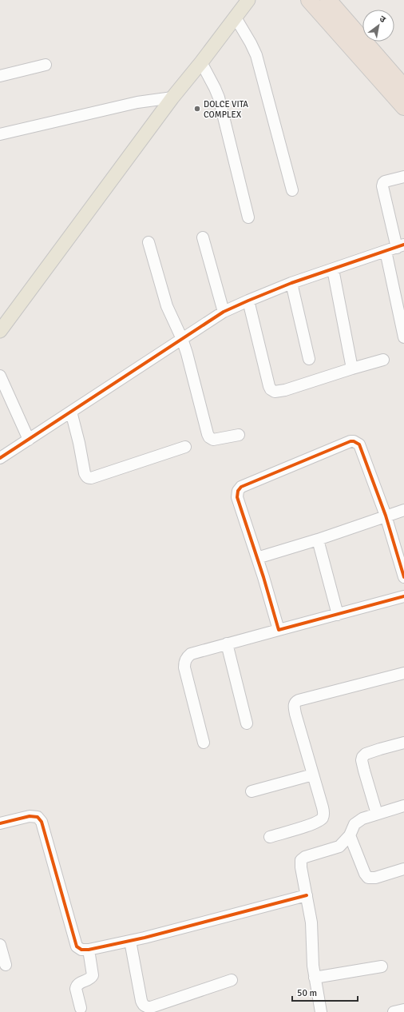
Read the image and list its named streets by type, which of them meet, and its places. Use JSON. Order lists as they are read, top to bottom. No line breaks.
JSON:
{"places":["DOLCE VITA COMPLEX"],"scale_bar":"50 m","north":"top right"}
